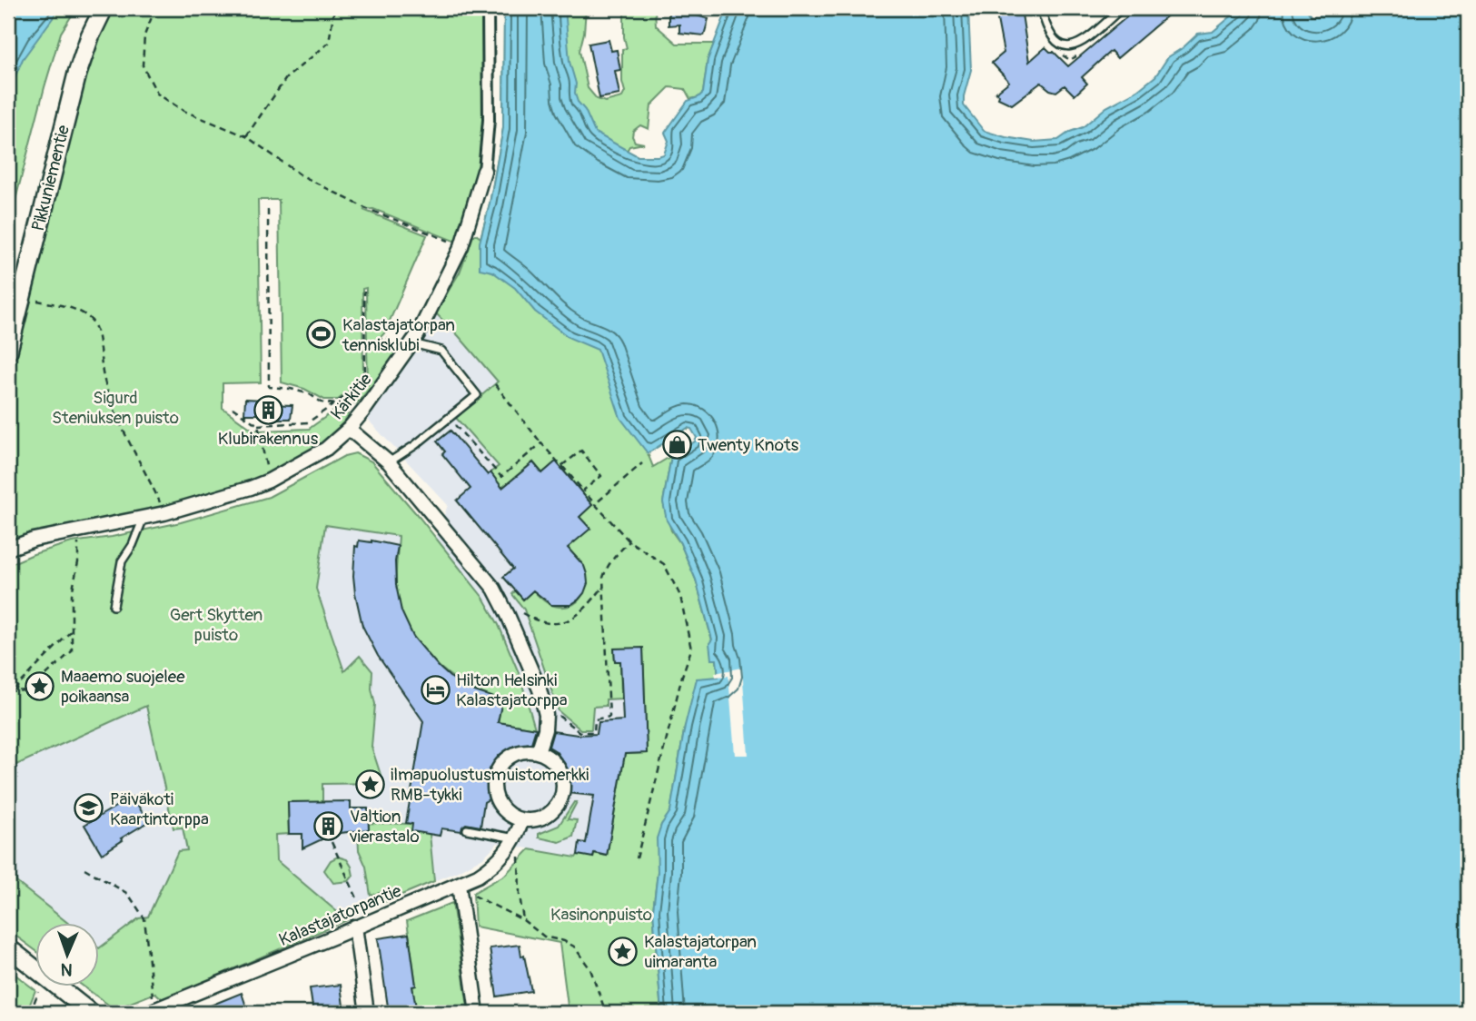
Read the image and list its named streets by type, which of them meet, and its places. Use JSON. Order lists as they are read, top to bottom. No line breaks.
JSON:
{"streets":{"main road":["Pikkuniementie"],"street":["Kärkitie","Kalastajatorpantie"]},"parks":["Sigurd Steniuksen puisto","Gert Skytten puisto","Kasinonpuisto"],"places":{"sports":["Kalastajatorpan tennisklubi"],"building":["Klubirakennus","Valtion vierastalo"],"shop":["Twenty Knots"],"place":["Maaemo suojelee poikaansa","ilmapuolustusmuistomerkki RMB-tykki","Kalastajatorpan uimaranta"],"hotel":["Hilton Helsinki Kalastajatorppa"],"school or university":["Päiväkoti Kaartintorppa"]},"north":"bottom"}
